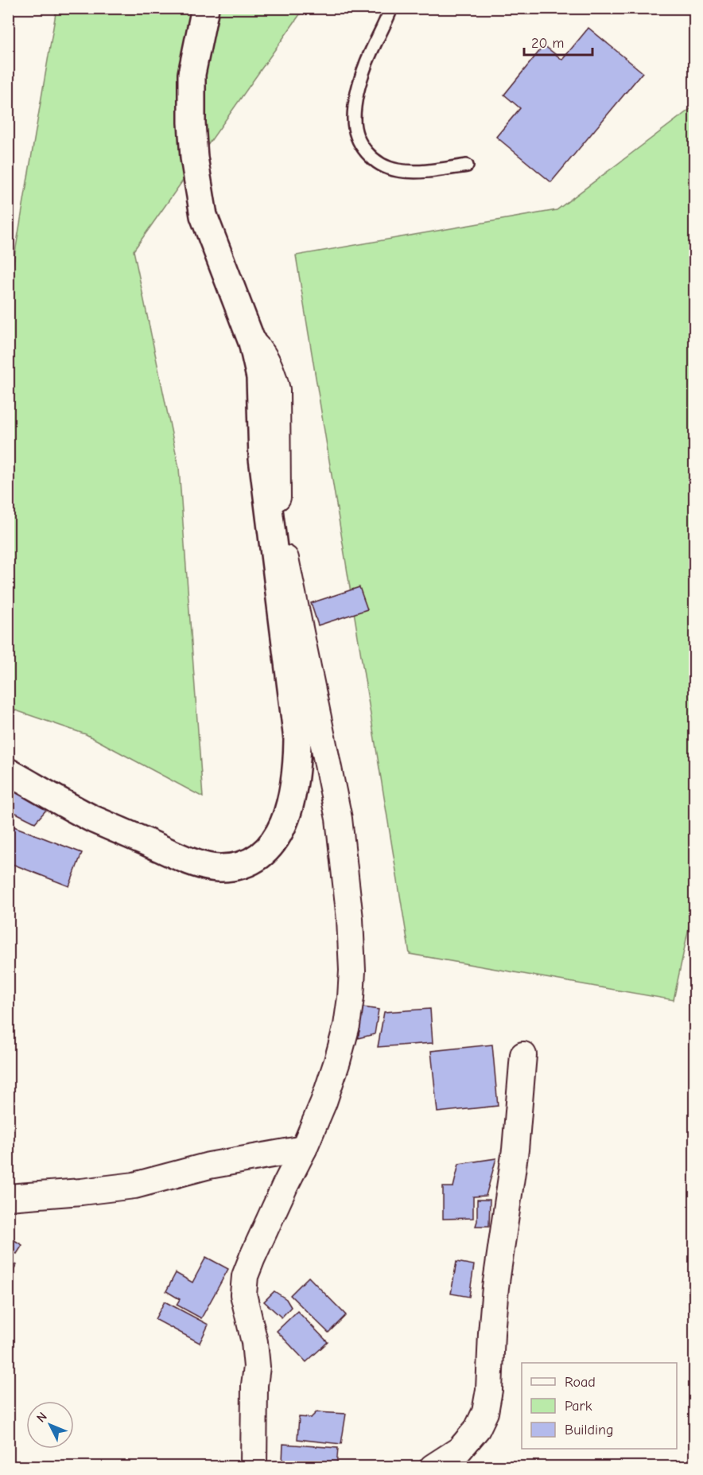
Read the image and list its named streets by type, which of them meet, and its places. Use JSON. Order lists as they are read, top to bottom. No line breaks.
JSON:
{"legend":["Road","Park","Building"],"scale_bar":"20 m","north":"top left"}
